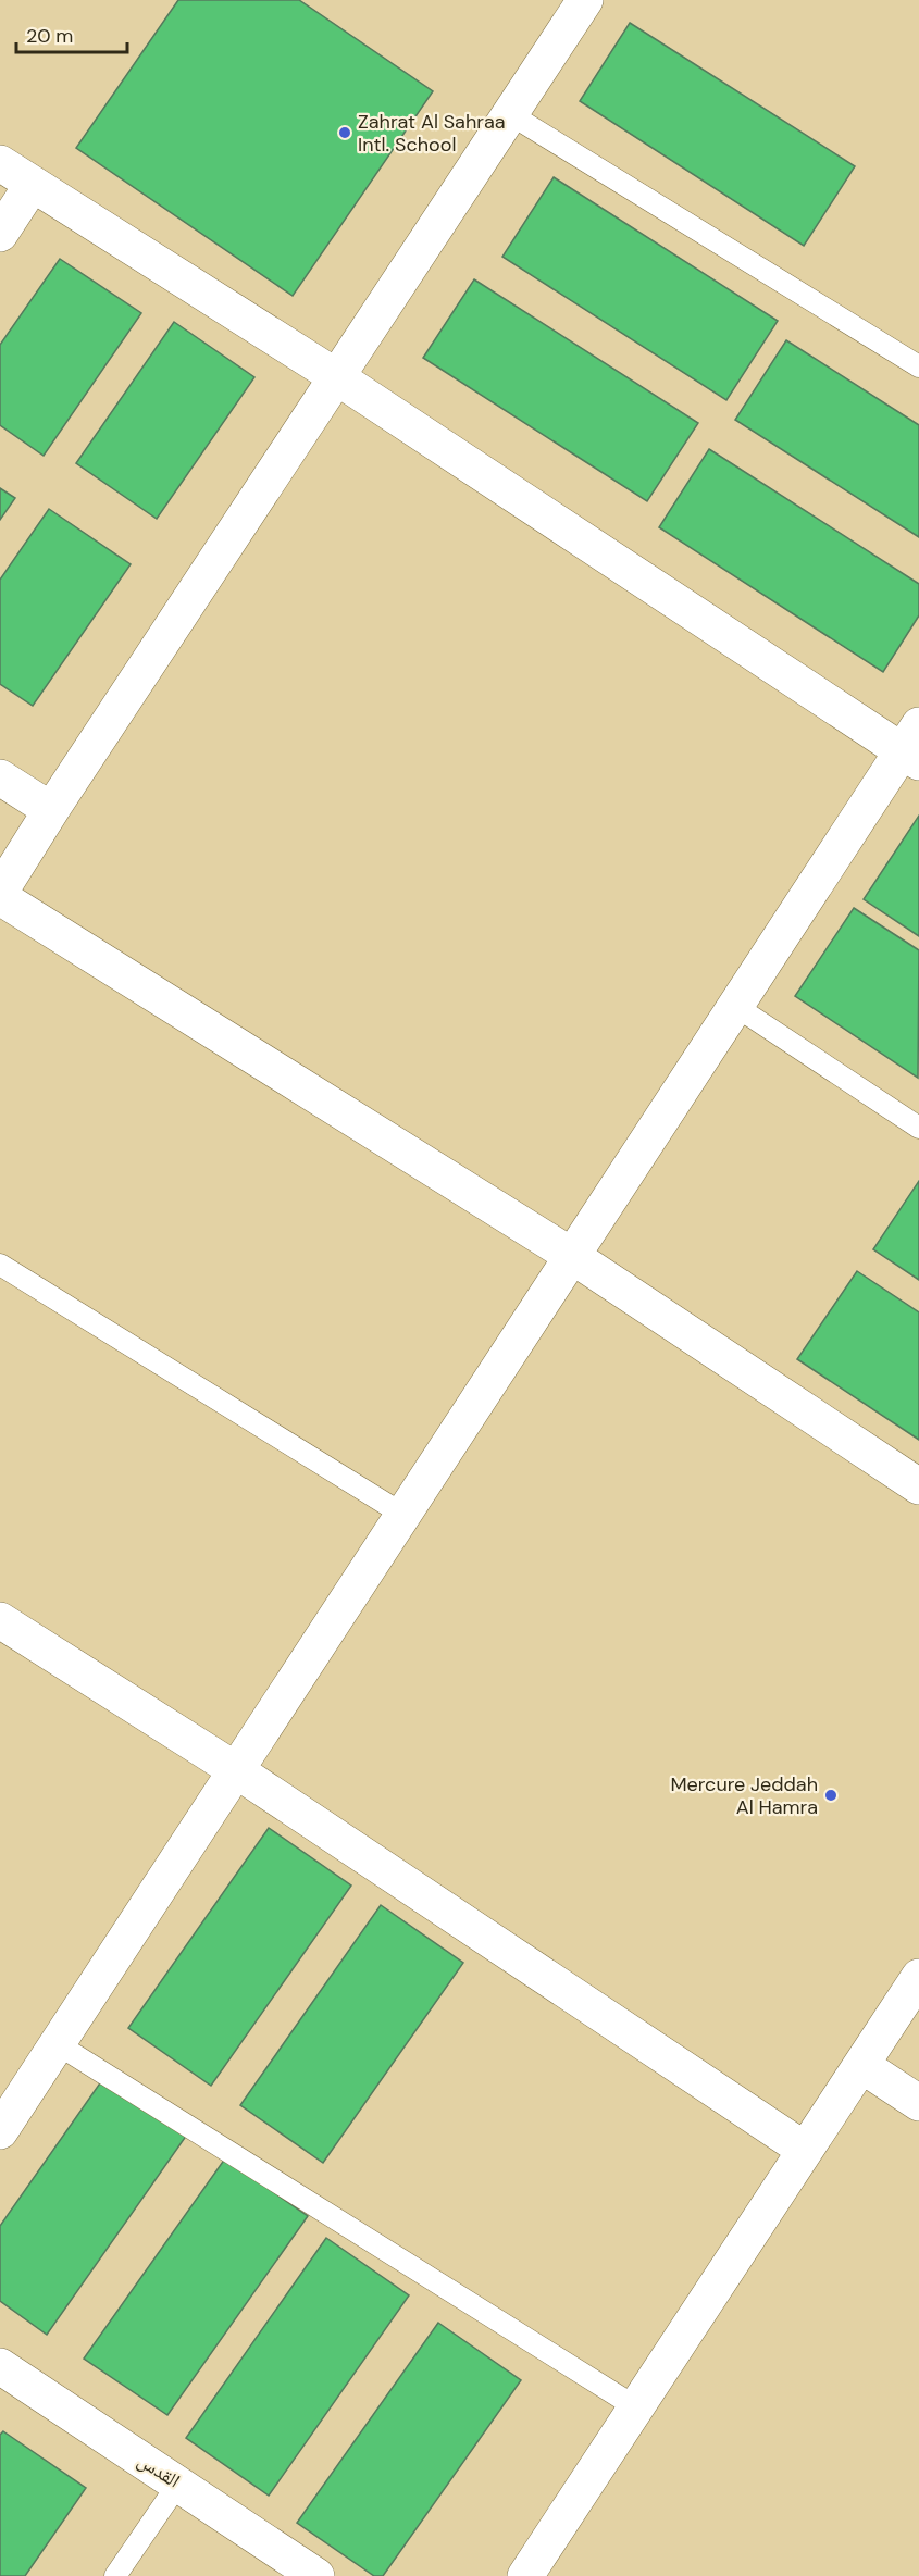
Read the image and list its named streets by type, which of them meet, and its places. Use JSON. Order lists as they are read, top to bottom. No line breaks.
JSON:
{"streets":{"street":["القدس"]},"places":["Zahrat Al Sahraa Intl. School","Mercure Jeddah Al Hamra"],"scale_bar":"20 m"}
